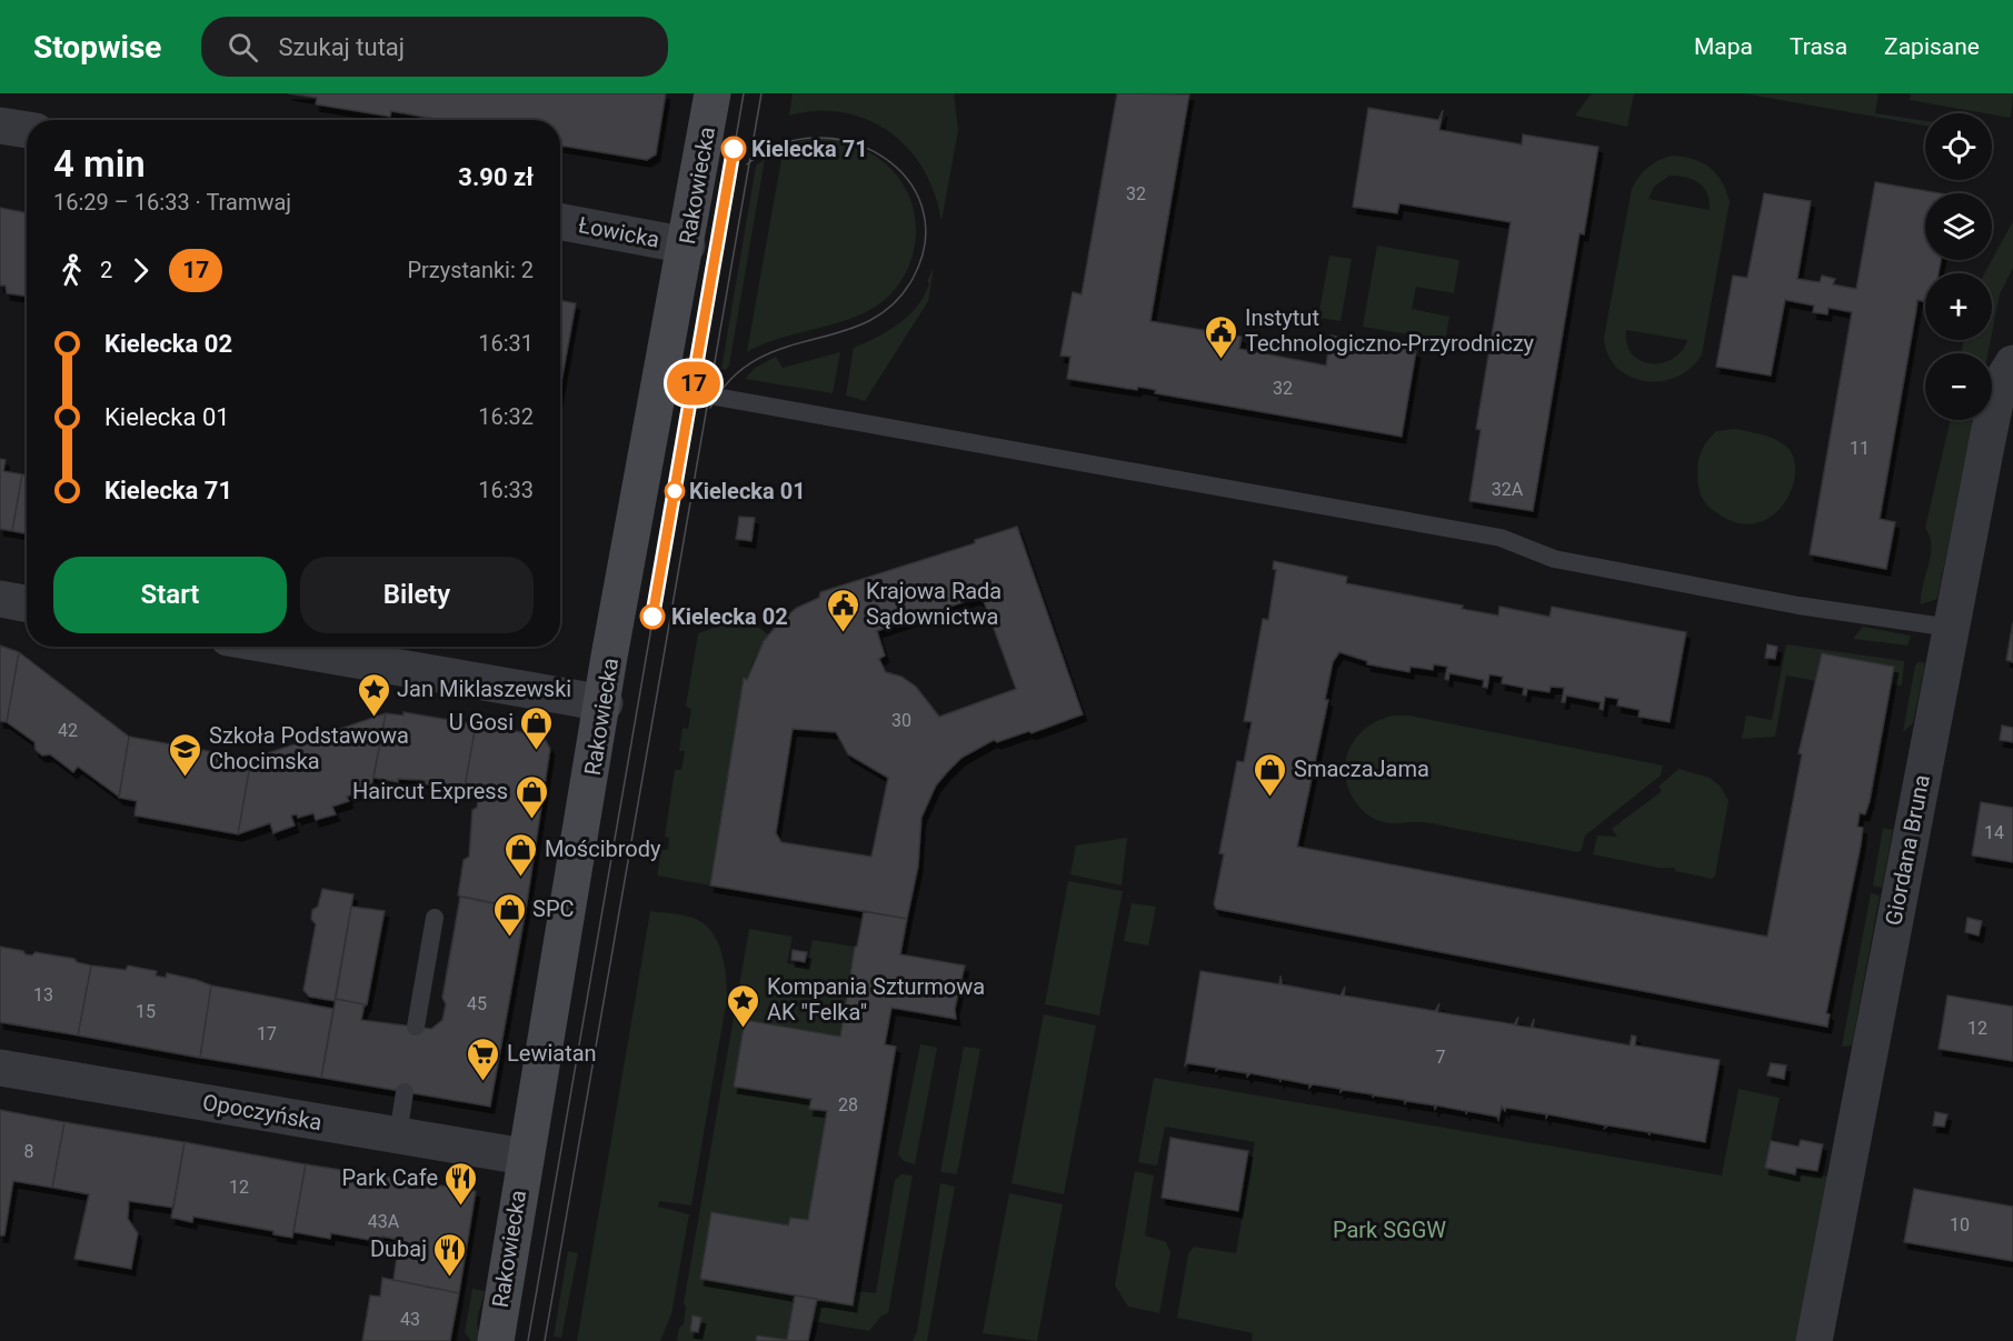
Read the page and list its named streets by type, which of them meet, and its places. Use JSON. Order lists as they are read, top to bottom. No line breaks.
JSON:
{"streets":{"street":["Rakowiecka","Łowicka","Giordana Bruna","Opoczyńska"]},"crossings":[["Rakowiecka","Łowicka"],["Rakowiecka","Opoczyńska"]],"parks":["Park SGGW"],"places":{"other":["Kielecka 71","Kielecka 01","Kielecka 02"],"public building":["Instytut Technologiczno-Przyrodniczy","Krajowa Rada Sądownictwa"],"place":["Jan Miklaszewski","Kompania Szturmowa AK \"Felka\""],"shop":["U Gosi","SmaczaJama","Haircut Express","Mościbrody","SPC"],"school or university":["Szkoła Podstawowa Chocimska"],"supermarket":["Lewiatan"],"restaurant":["Park Cafe","Dubaj"]},"lines":["tram line 17"],"house_numbers":["32","32","11","32A","30","42","14","13","45","15","12","17","7","28","8","12","43A","10","43"],"page":{"header":"Stopwise","search":"Szukaj tutaj","nav":["Mapa","Trasa","Zapisane"],"on_map":"17","map_buttons":["+","−"],"heading":["4 min","16:29 – 16:33 · Tramwaj","3.90 zł"],"legs":["2","17","Przystanki: 2"],"list":[{"name":"Kielecka 02","value":"16:31"},{"name":"Kielecka 01","value":"16:32"},{"name":"Kielecka 71","value":"16:33"}],"buttons":["Start","Bilety"]}}
